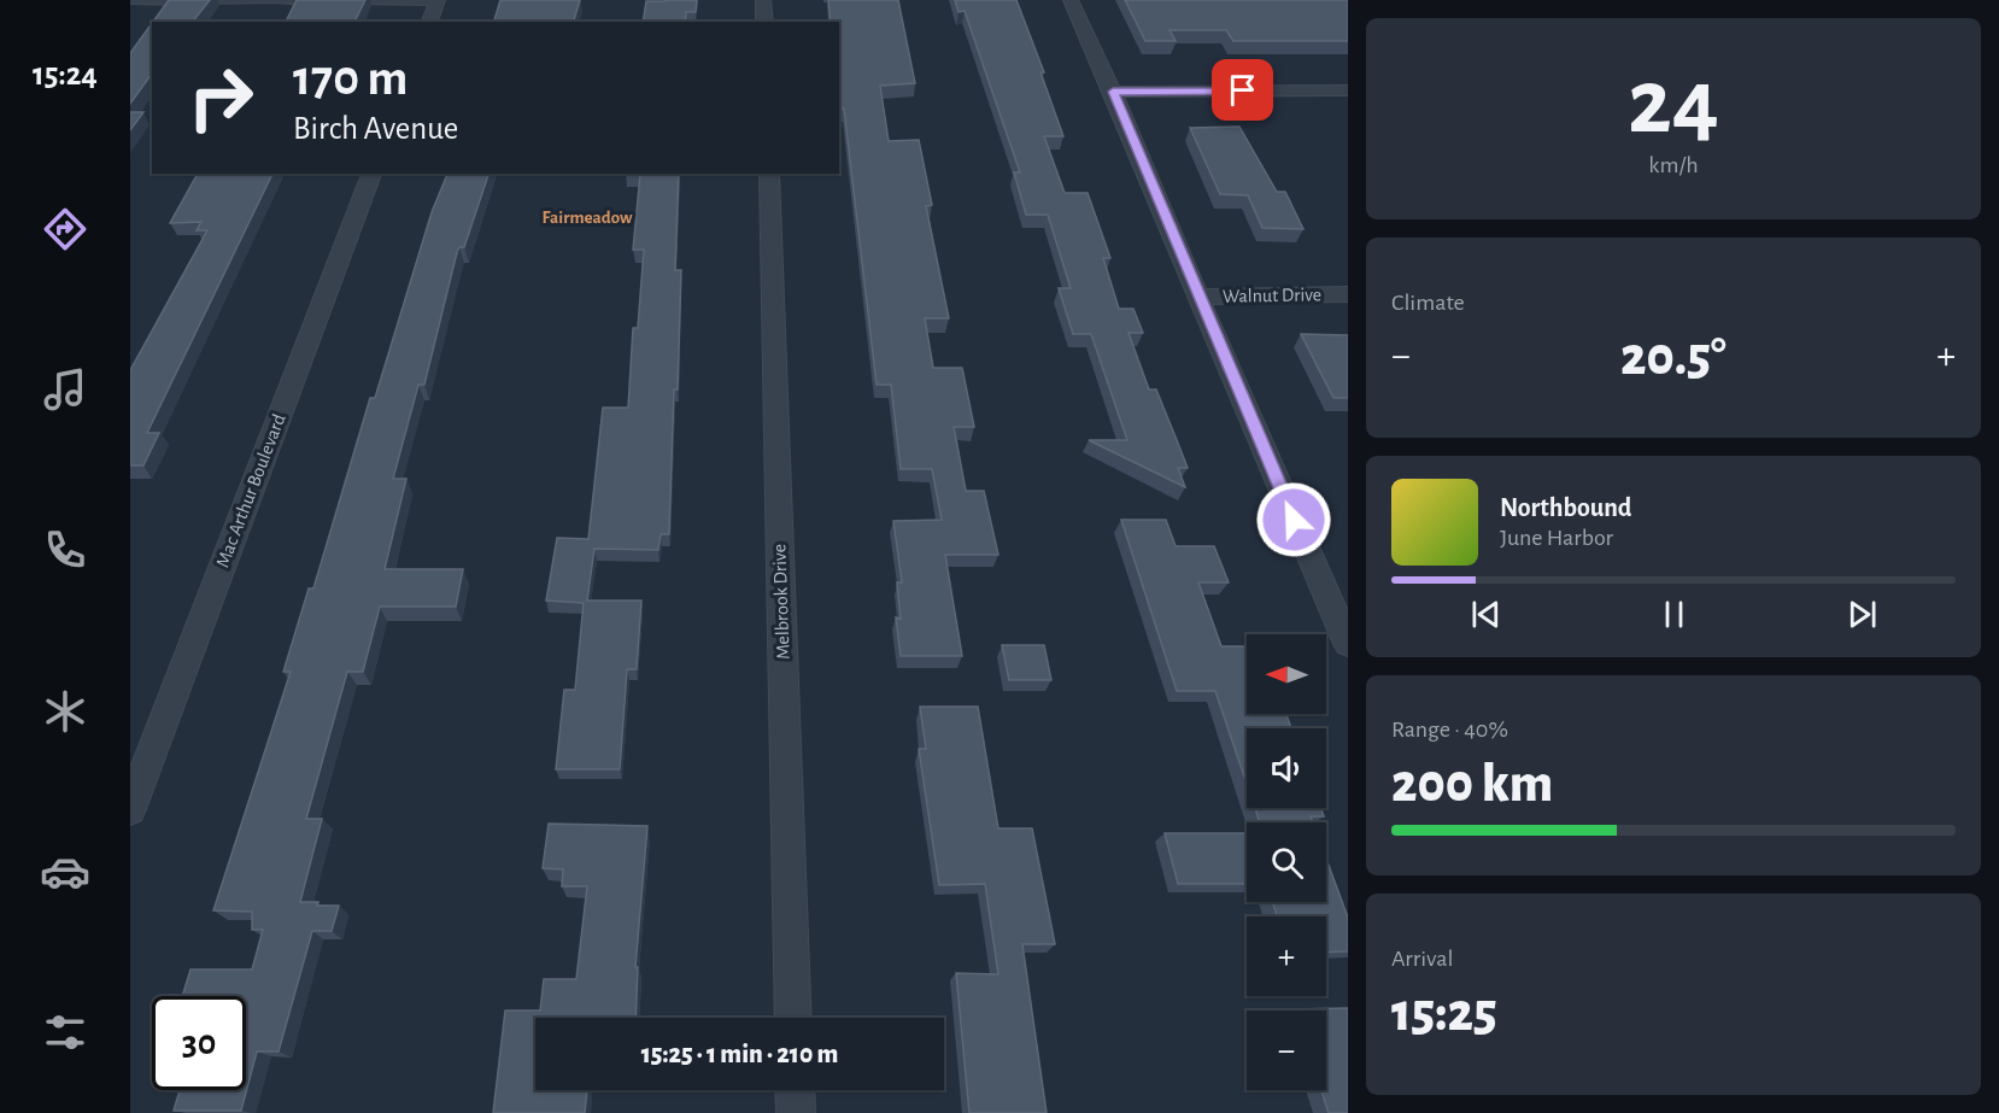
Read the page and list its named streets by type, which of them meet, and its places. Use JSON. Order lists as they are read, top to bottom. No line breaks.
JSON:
{"streets":{"street":["Walnut Drive","Mac Arthur Boulevard","Melbrook Drive"]},"districts":["Fairmeadow"],"north":"left","page":{"tabs":"15:24","tile":[["24","km/h"],"Climate",["Range · 40%","200 km"],["Arrival","15:25"]],"turn":["170 m","Birch Avenue"],"heat":["−","20.5°","+"],"song":["Northbound","June Harbor"],"map_buttons":["+","−"],"limit":"30","trip":"15:25 · 1 min · 210 m"}}
